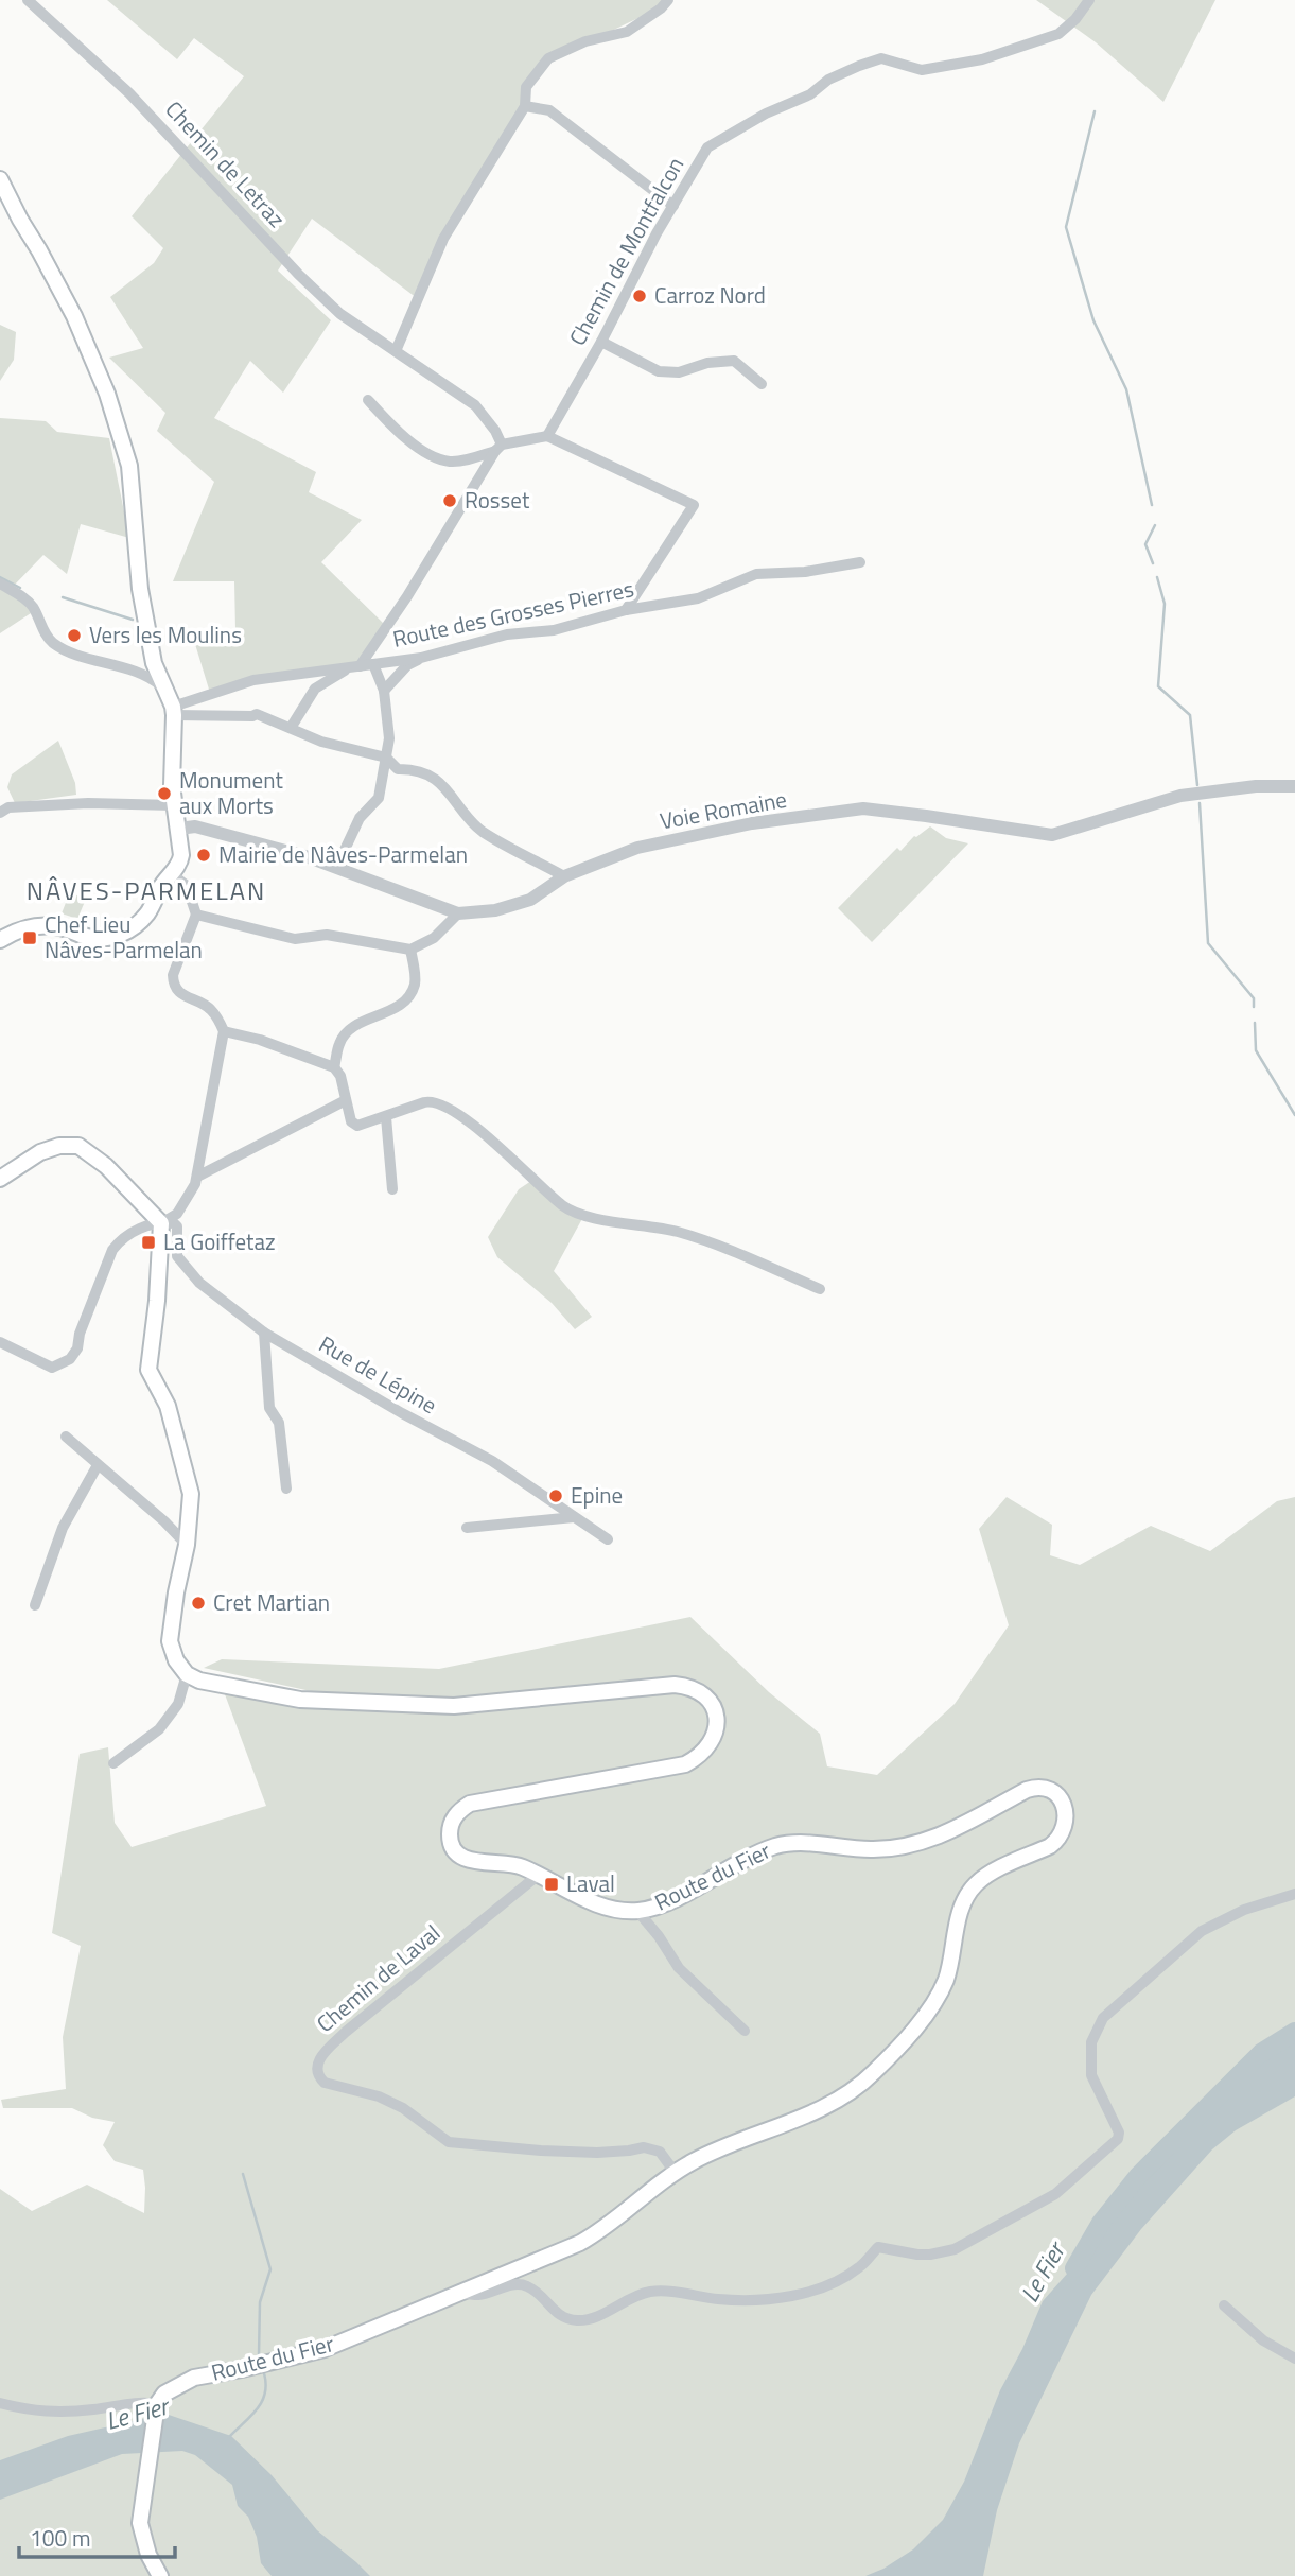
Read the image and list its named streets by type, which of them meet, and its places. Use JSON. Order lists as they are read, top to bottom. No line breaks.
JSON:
{"streets":{"main road":["Route du Fier"],"street":["Chemin de Letraz","Chemin de Montfalcon","Route des Grosses Pierres","Voie Romaine","Rue de Lépine","Chemin de Laval"]},"crossings":[["Route du Fier","Chemin de Laval"]],"districts":["NÂVES-PARMELAN"],"water":["Le Fier"],"places":{"other":["Carroz Nord","Rosset","Vers les Moulins","Monument aux Morts","Mairie de Nâves-Parmelan","Epine","Cret Martian"],"transit":["Chef Lieu Nâves-Parmelan","La Goiffetaz","Laval"]},"scale_bar":"100 m"}
